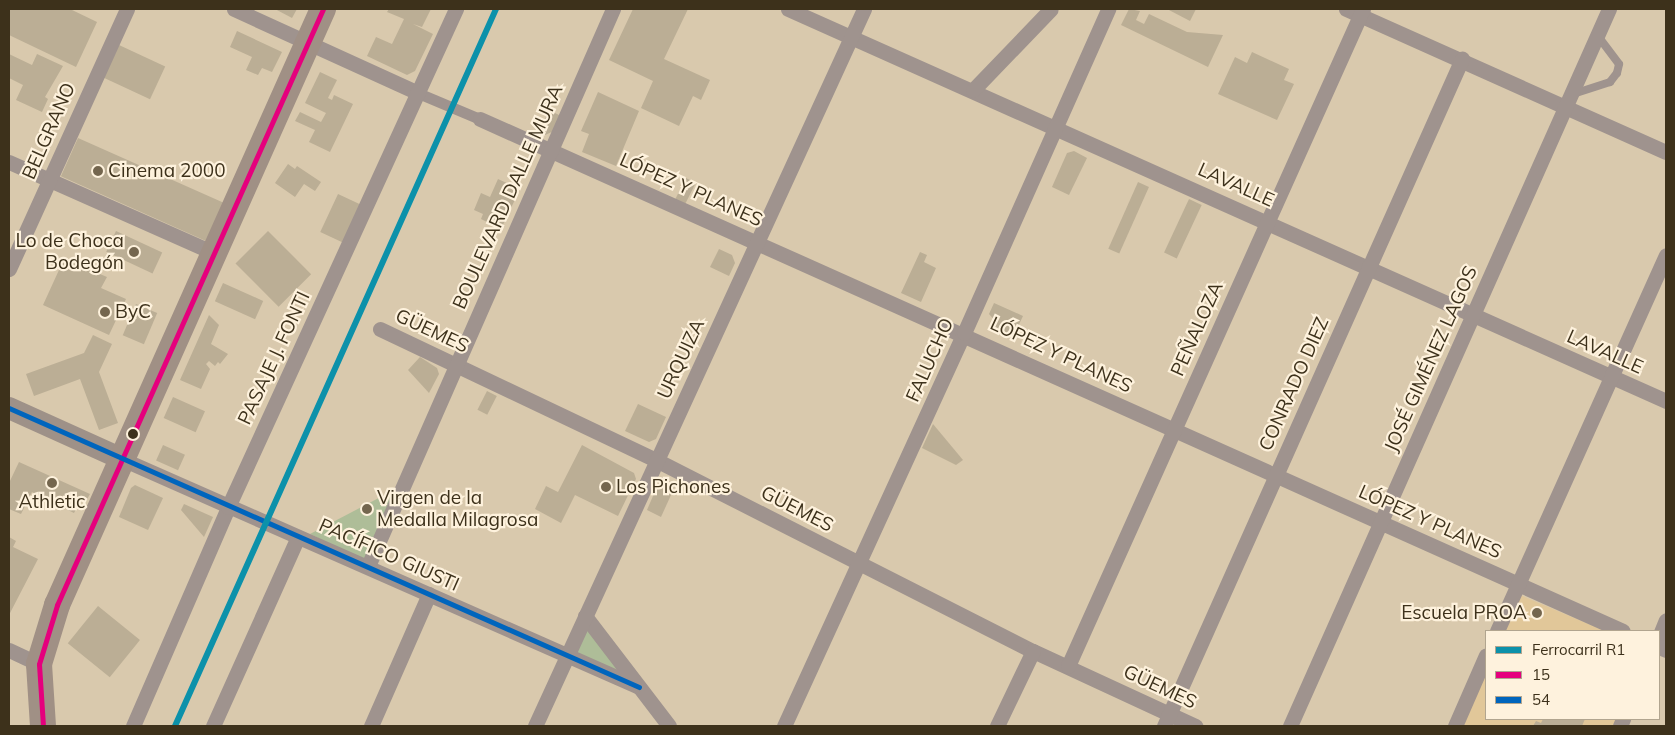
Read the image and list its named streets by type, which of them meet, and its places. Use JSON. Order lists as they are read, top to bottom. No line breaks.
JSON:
{"streets":{"street":["BELGRANO","LAVALLE","LÓPEZ Y PLANES","BOULEVARD DALLE MURA","PEÑALOZA","GÜEMES","PASAJE J. FONTI","URQUIZA","JOSÉ GIMÉNEZ LAGOS","FALUCHO","CONRADO DIEZ","PACÍFICO GIUSTI"]},"crossings":[["LAVALLE","PEÑALOZA"],["LAVALLE","URQUIZA"],["LAVALLE","JOSÉ GIMÉNEZ LAGOS"],["LAVALLE","FALUCHO"],["LAVALLE","CONRADO DIEZ"],["LÓPEZ Y PLANES","BOULEVARD DALLE MURA"],["LÓPEZ Y PLANES","PEÑALOZA"],["LÓPEZ Y PLANES","URQUIZA"],["LÓPEZ Y PLANES","JOSÉ GIMÉNEZ LAGOS"],["LÓPEZ Y PLANES","FALUCHO"],["LÓPEZ Y PLANES","CONRADO DIEZ"],["BOULEVARD DALLE MURA","GÜEMES"],["BOULEVARD DALLE MURA","PACÍFICO GIUSTI"],["PEÑALOZA","GÜEMES"],["GÜEMES","URQUIZA"],["GÜEMES","FALUCHO"],["GÜEMES","CONRADO DIEZ"],["PASAJE J. FONTI","PACÍFICO GIUSTI"],["URQUIZA","PACÍFICO GIUSTI"]],"places":["Cinema 2000","Lo de Choca Bodegón","ByC","Athletic","Los Pichones","Virgen de la Medalla Milagrosa","Escuela PROA"],"lines":["rail line R1","transit line 15","transit line 54"],"legend":["Ferrocarril R1","15","54"]}
